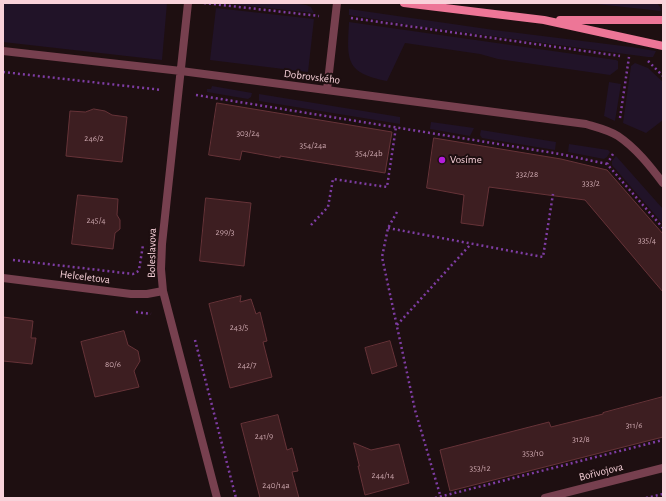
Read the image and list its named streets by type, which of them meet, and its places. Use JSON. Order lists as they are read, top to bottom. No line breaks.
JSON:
{"streets":{"street":["Dobrovského","Boleslavova","Helceletova","Bořivojova"]},"crossings":[["Dobrovského","Boleslavova"],["Boleslavova","Helceletova"]],"places":["Vosíme"],"house_numbers":["303/24","246/2","354/24a","354/24b","332/28","333/2","245/4","299/3","335/4","243/5","80/6","242/7","311/6","241/9","312/8","353/10","353/12","244/14","240/14a"]}
